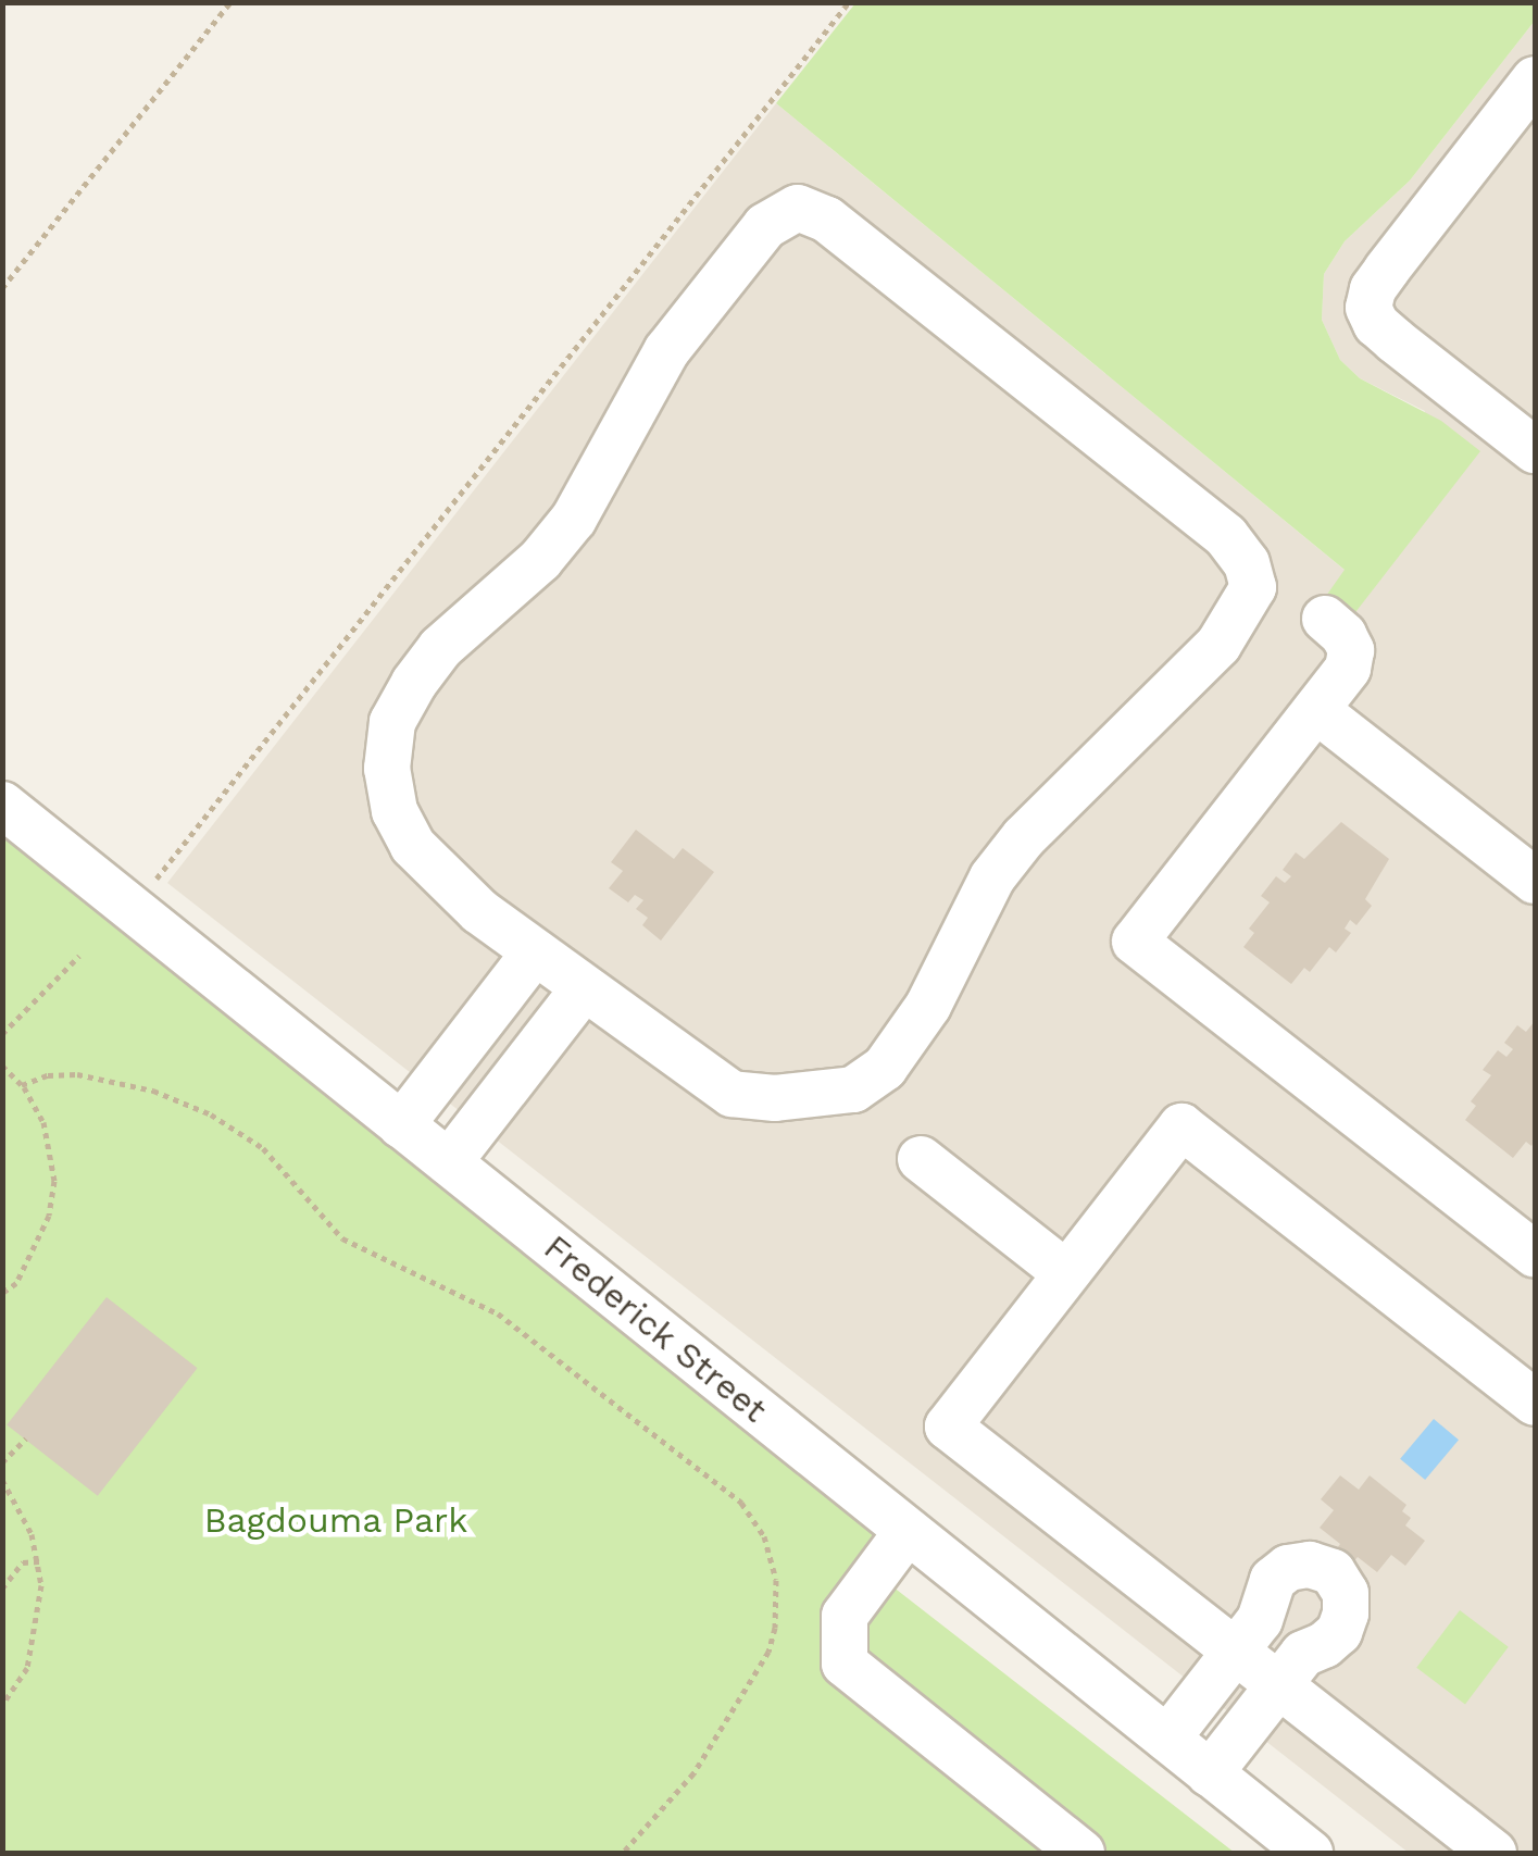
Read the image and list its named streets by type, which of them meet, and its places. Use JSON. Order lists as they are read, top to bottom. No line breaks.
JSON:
{"streets":{"street":["Frederick Street"]},"parks":["Bagdouma Park"]}
